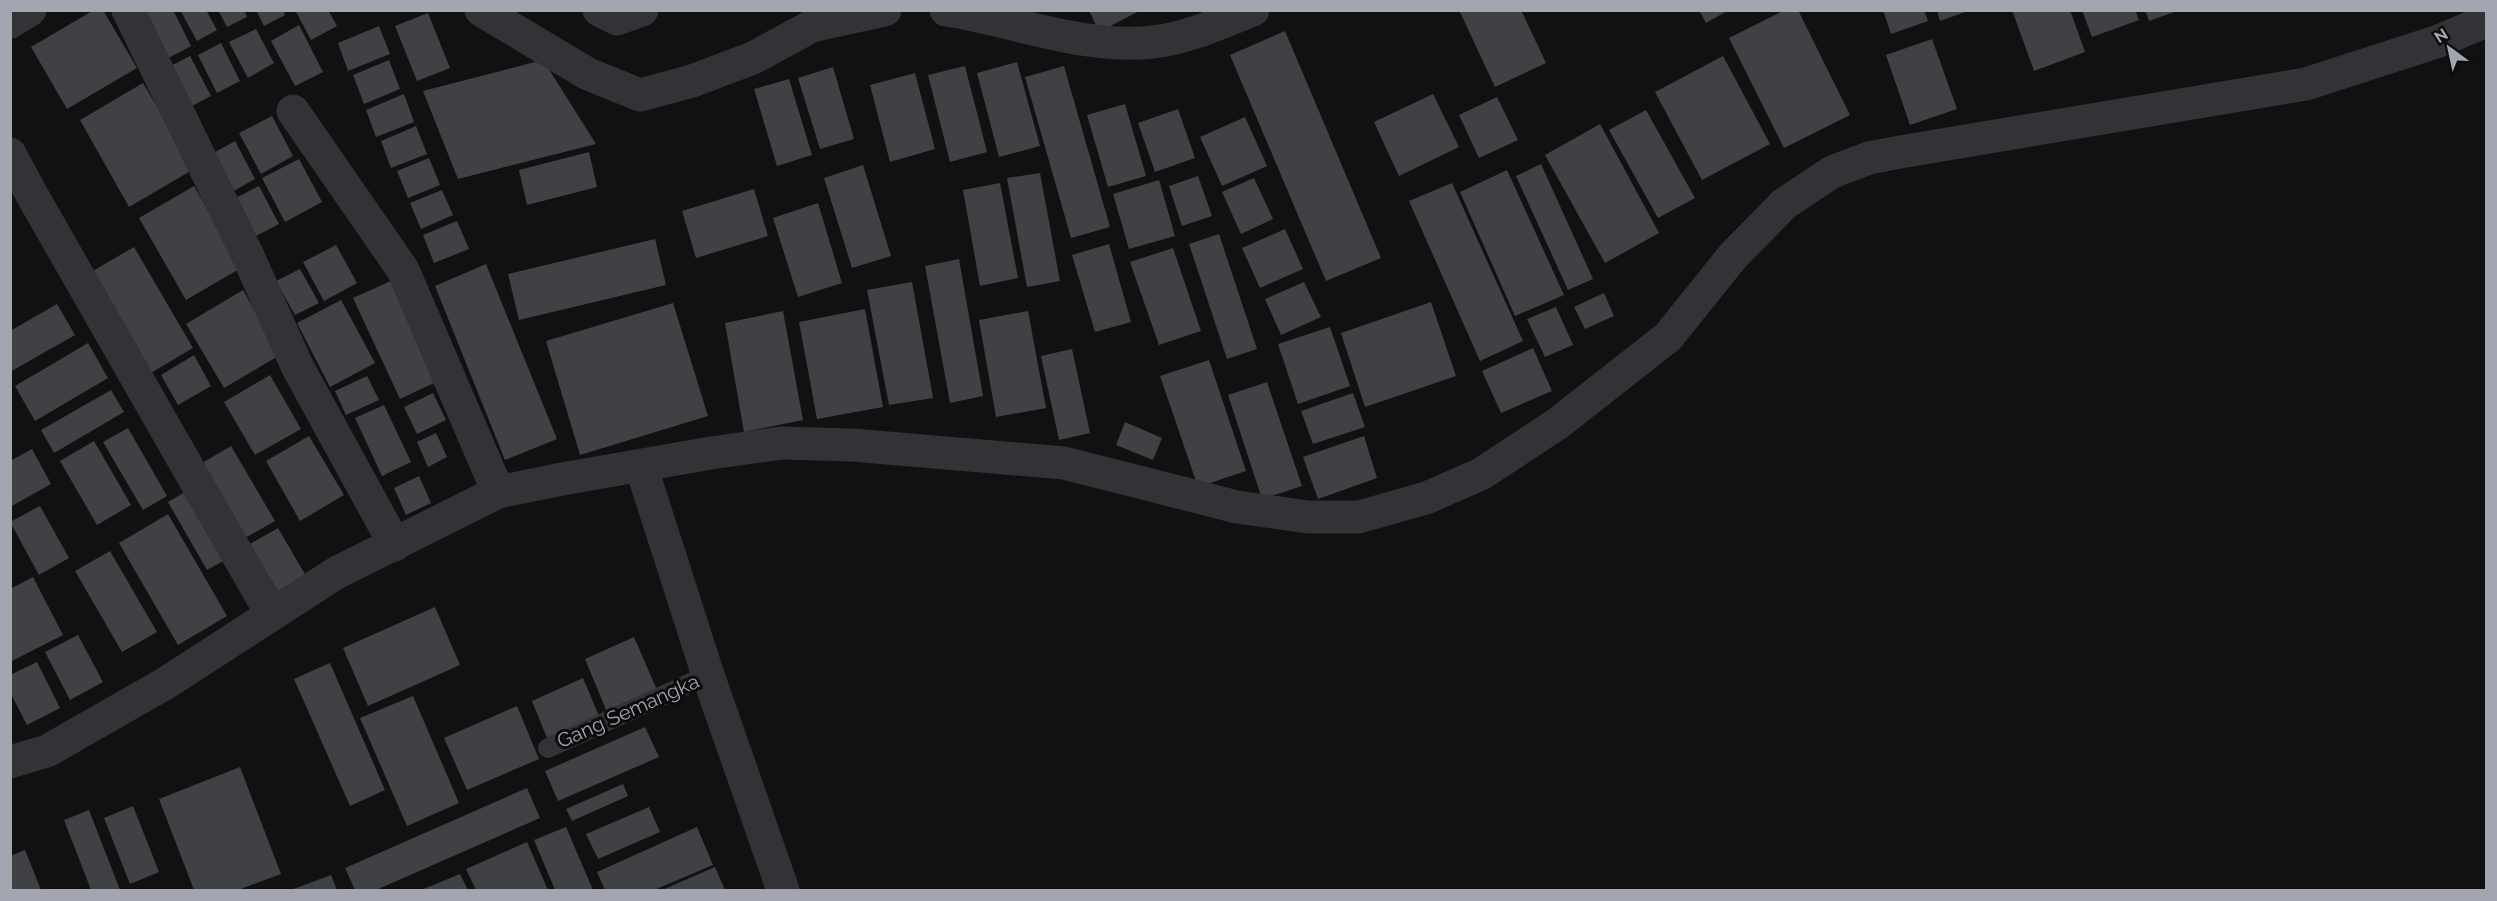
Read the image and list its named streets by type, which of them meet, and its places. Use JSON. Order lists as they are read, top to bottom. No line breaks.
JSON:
{"streets":{"lane":["Gang Semangka"]},"north":"top left"}
